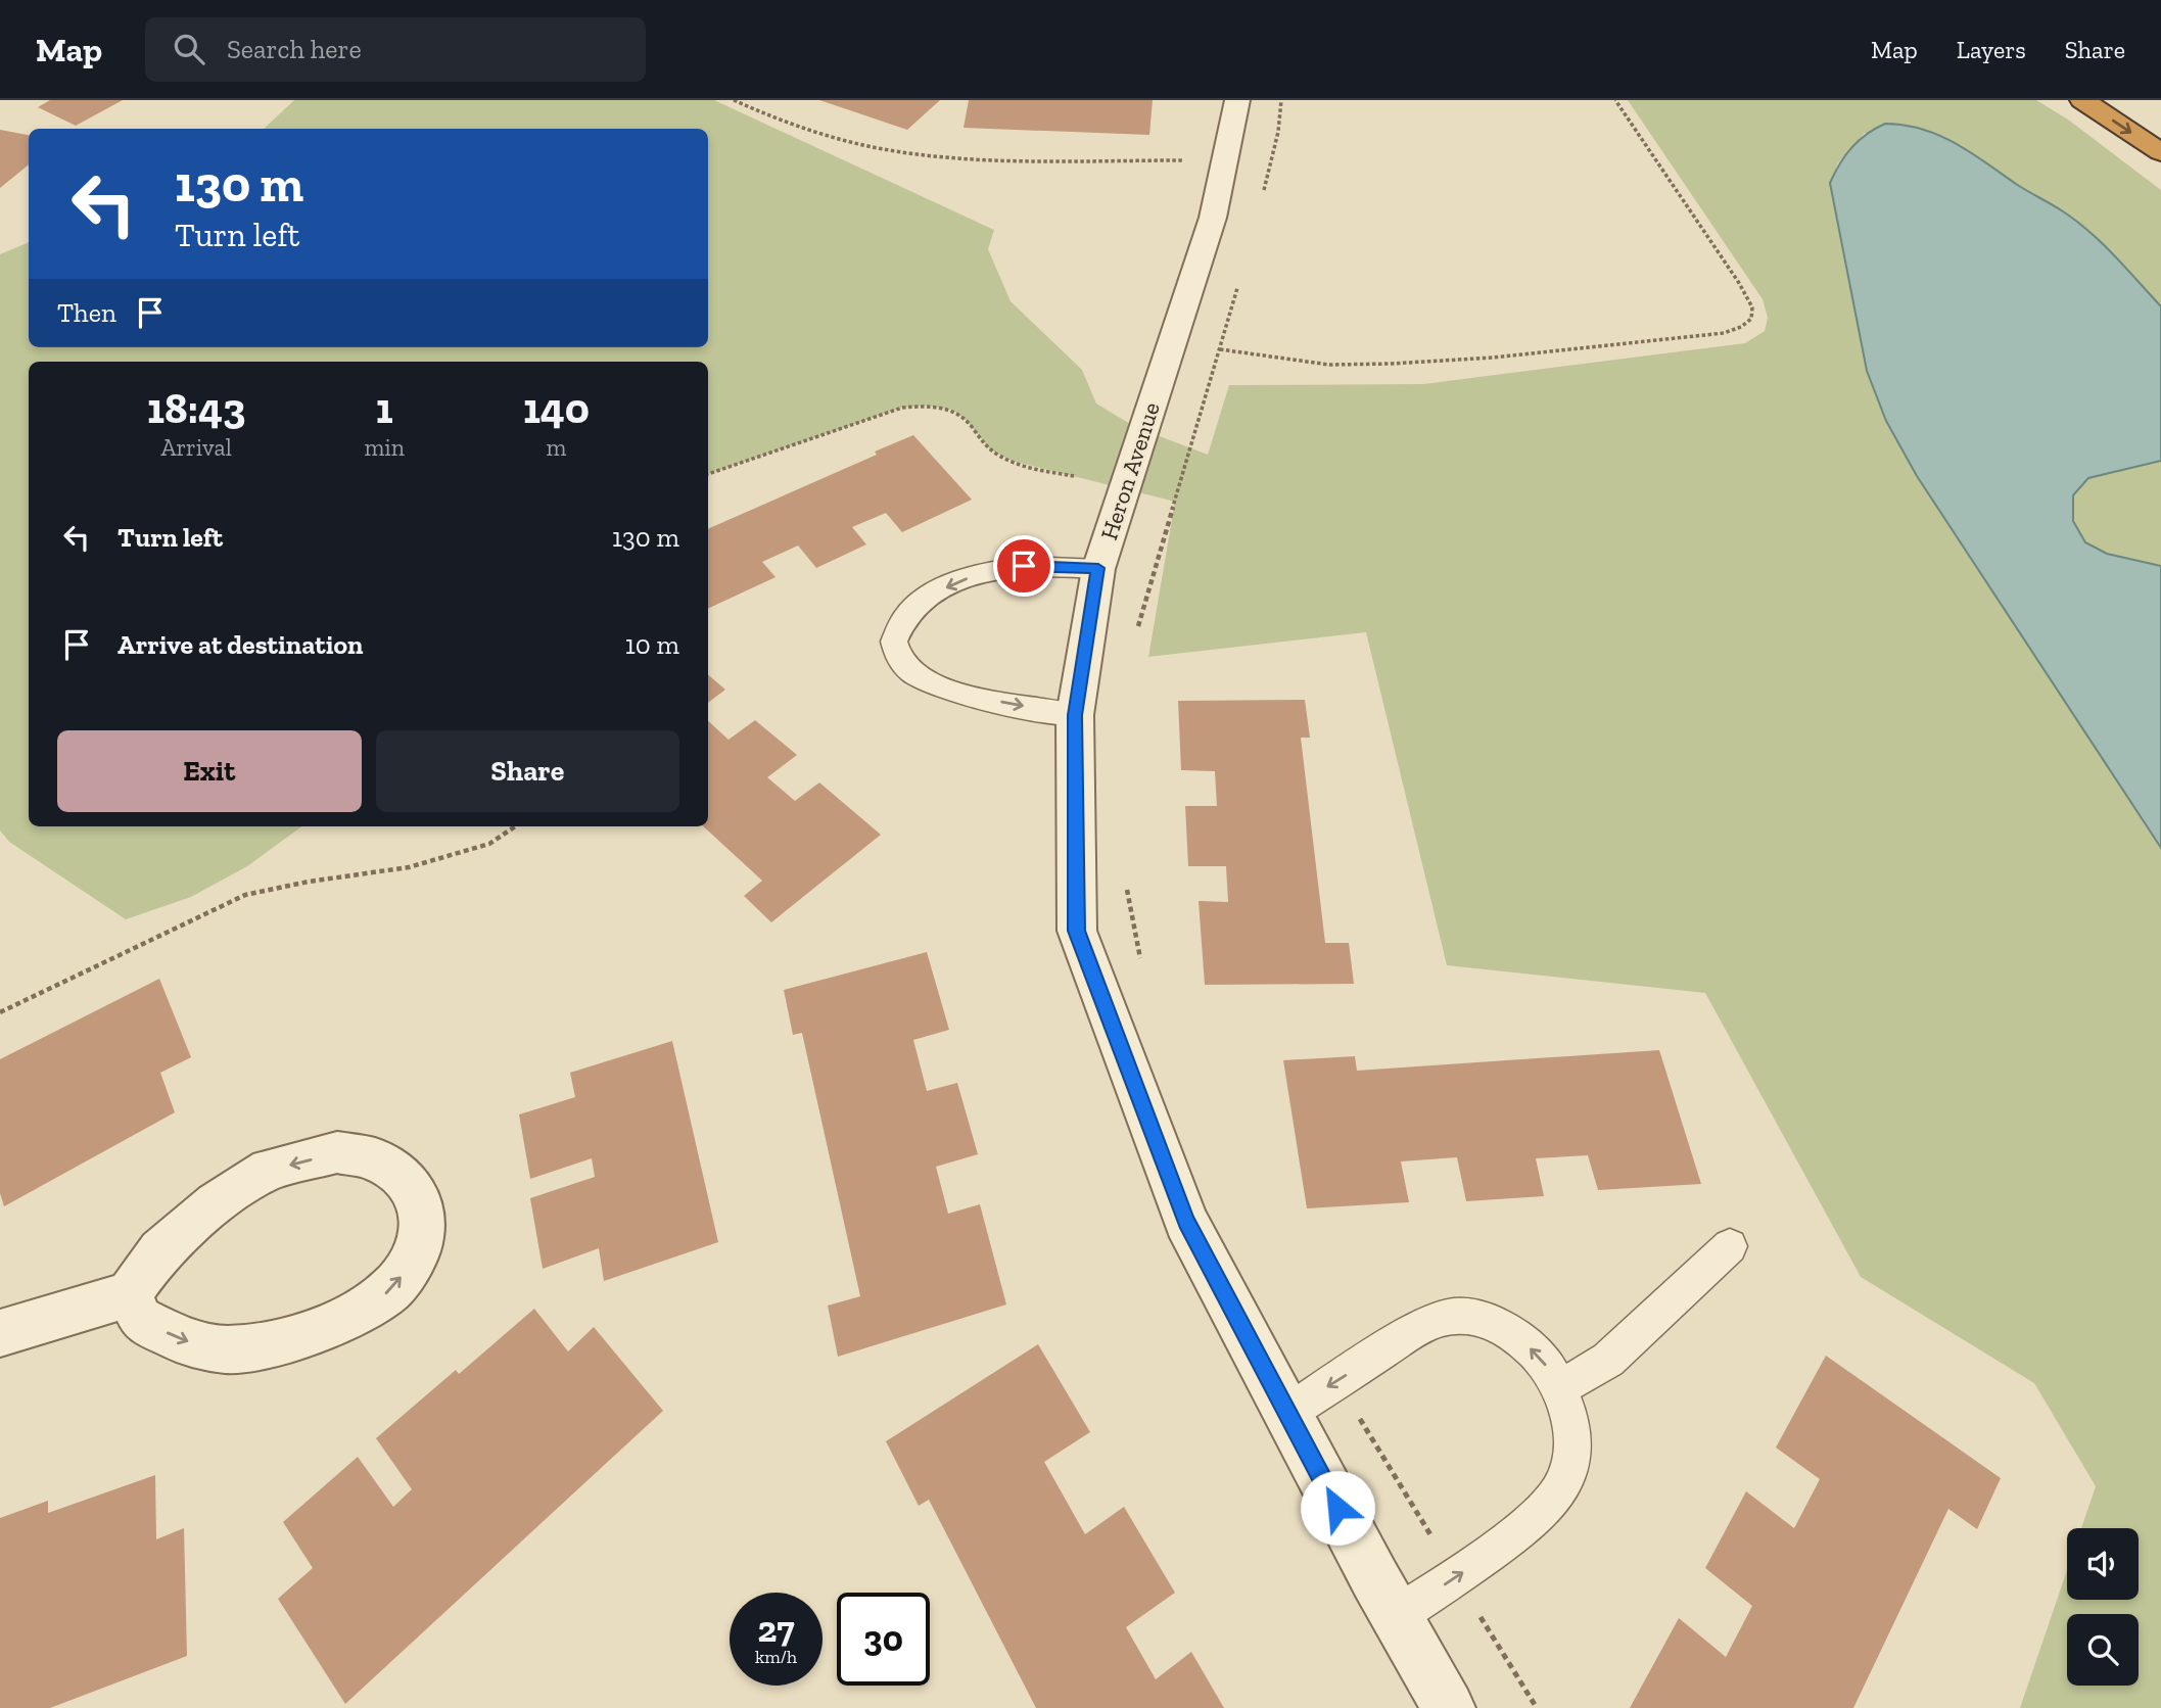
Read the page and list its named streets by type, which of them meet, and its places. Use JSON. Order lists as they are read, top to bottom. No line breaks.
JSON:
{"streets":{"street":["Heron Avenue"]},"page":{"header":"Map","search":"Search here","nav":["Map","Layers","Share"],"turn":["130 m","Turn left"],"then":"Then","eta":["18:43","Arrival","1","min","140","m"],"list":[{"name":"Turn left","value":"130 m"},{"name":"Arrive at destination","value":"10 m"}],"buttons":["Exit","Share"],"speed":"27 km/h","limit":"30"}}
